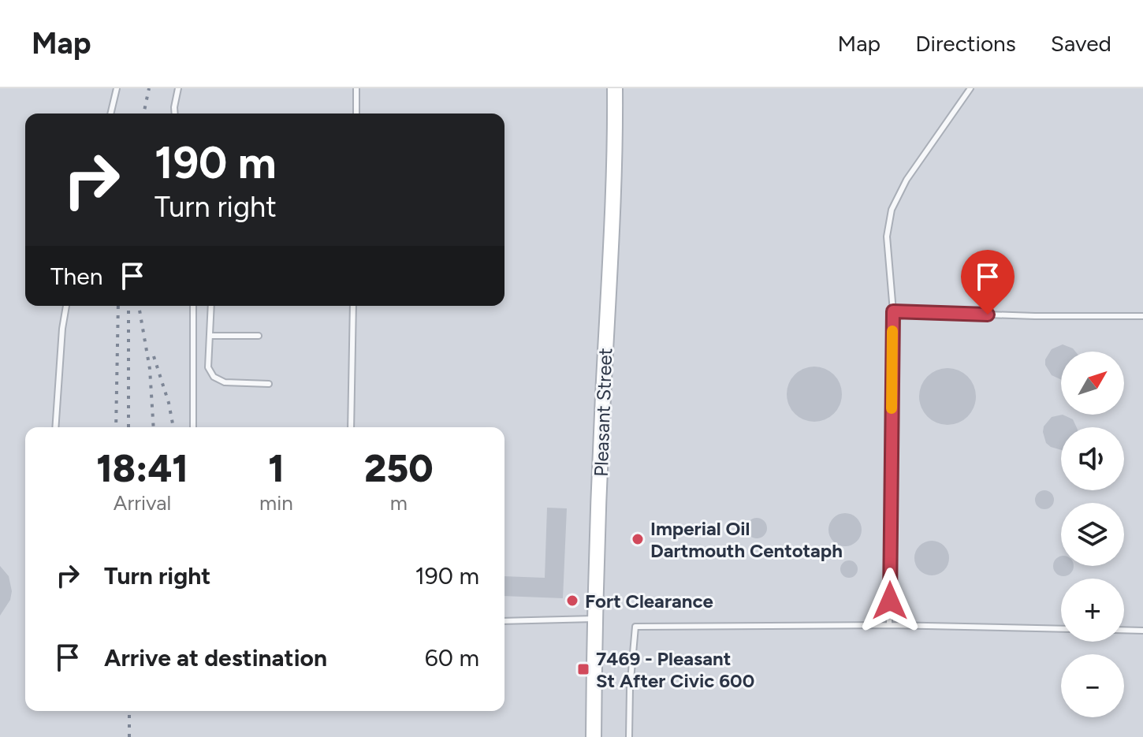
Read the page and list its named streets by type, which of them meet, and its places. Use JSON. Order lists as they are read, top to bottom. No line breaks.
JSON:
{"streets":{"main road":["Pleasant Street"]},"places":{"other":["Imperial Oil Dartmouth Centotaph","Fort Clearance"],"transit":["7469 - Pleasant St After Civic 600"]},"north":"top right","page":{"header":"Map","nav":["Map","Directions","Saved"],"turn":["190 m","Turn right"],"then":"Then","map_buttons":["+","−"],"eta":["18:41","Arrival","1","min","250","m"],"list":[{"name":"Turn right","value":"190 m"},{"name":"Arrive at destination","value":"60 m"}]}}
